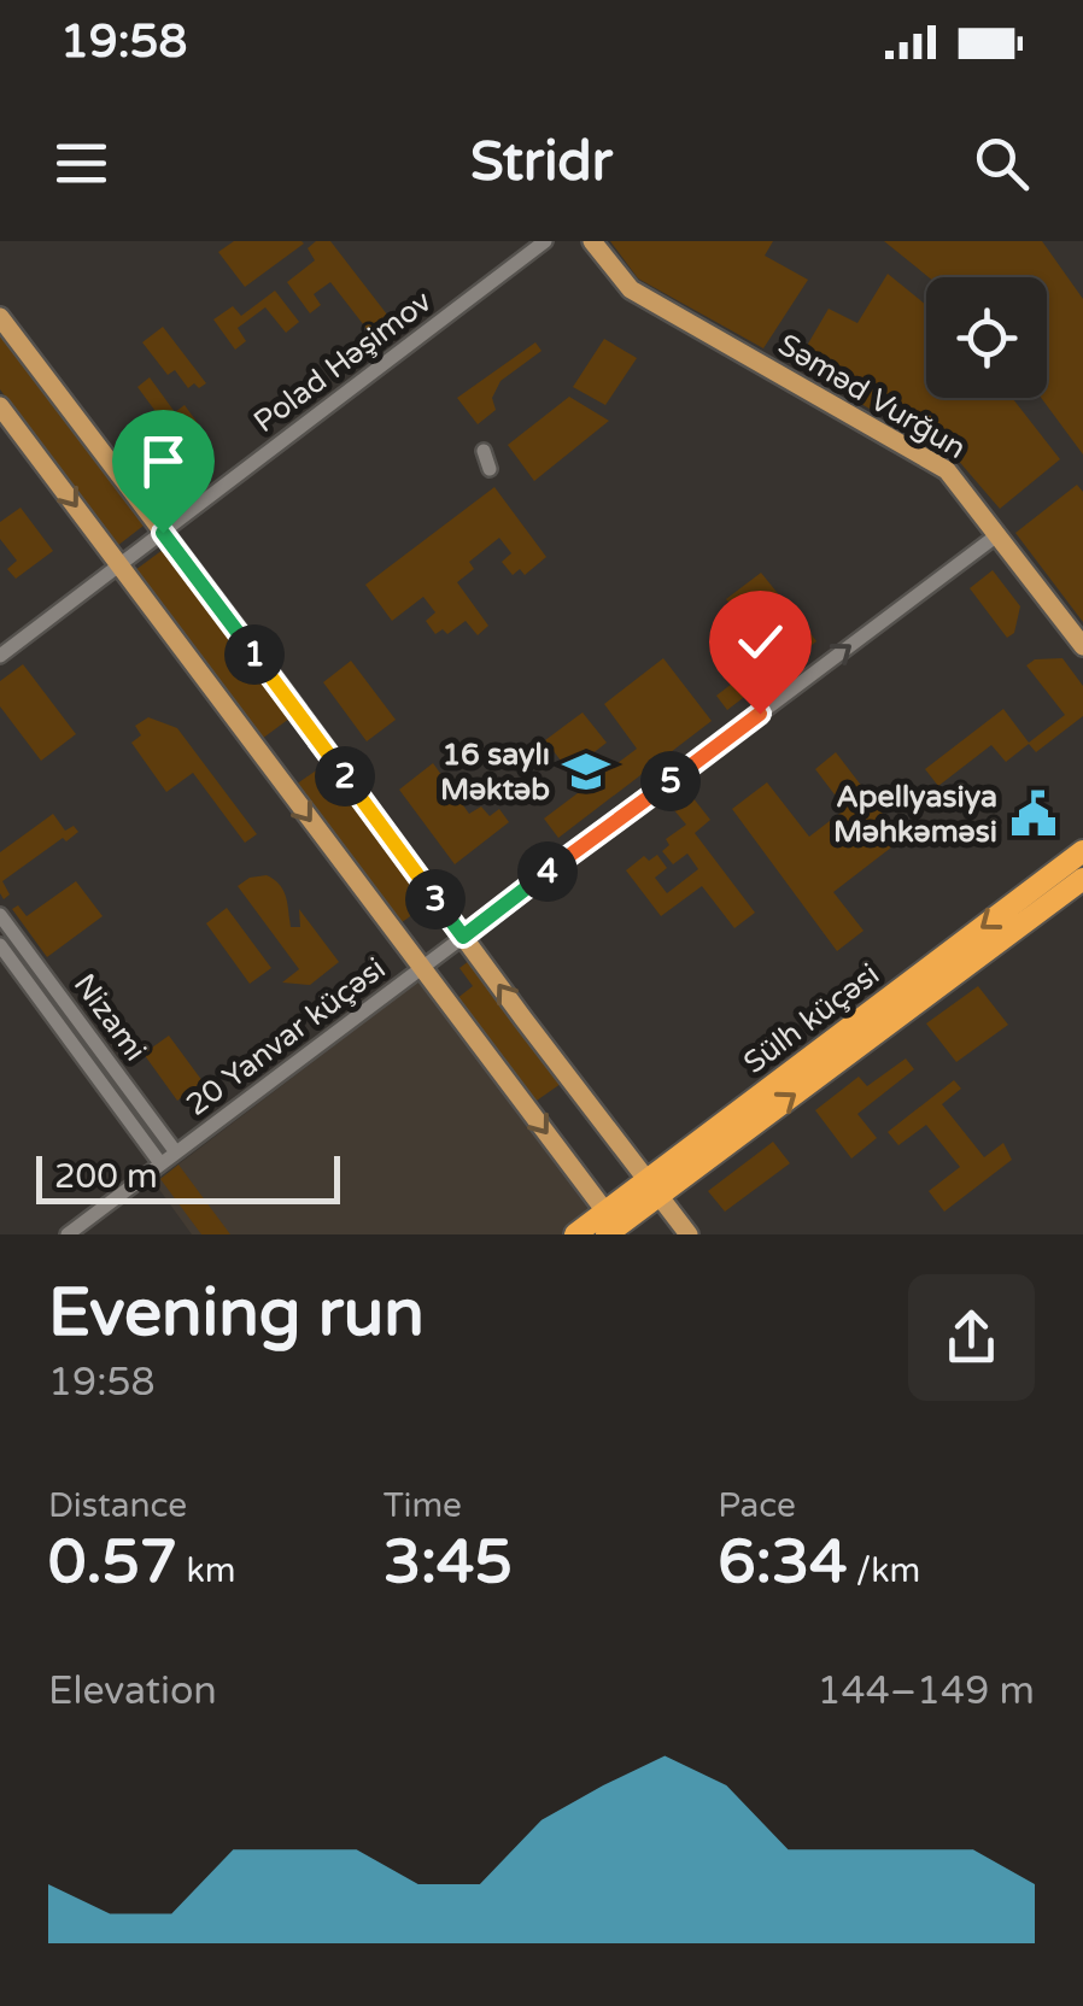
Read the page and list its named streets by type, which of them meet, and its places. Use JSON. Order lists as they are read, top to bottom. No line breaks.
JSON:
{"streets":{"highway":["Sülh küçəsi"],"main road":["Səməd Vurğun"],"street":["Polad Həşimov","Nizami","20 Yanvar küçəsi"]},"crossings":[["Səməd Vurğun","20 Yanvar küçəsi"],["Nizami","20 Yanvar küçəsi"]],"one_way":["20 Yanvar küçəsi"],"places":{"school or university":["16 saylı Məktəb"],"public building":["Apellyasiya Məhkəməsi"]},"scale_bar":"200 m","page":{"status":"19:58","header":"Stridr","pins":["1","2","5","4","3"],"scale":"200 m","heading":["Evening run","19:58"],"stats":[["Distance","0.57 km"],["Time","3:45"],["Pace","6:34 /km"]],"chart":["Elevation","144–149 m"]}}
